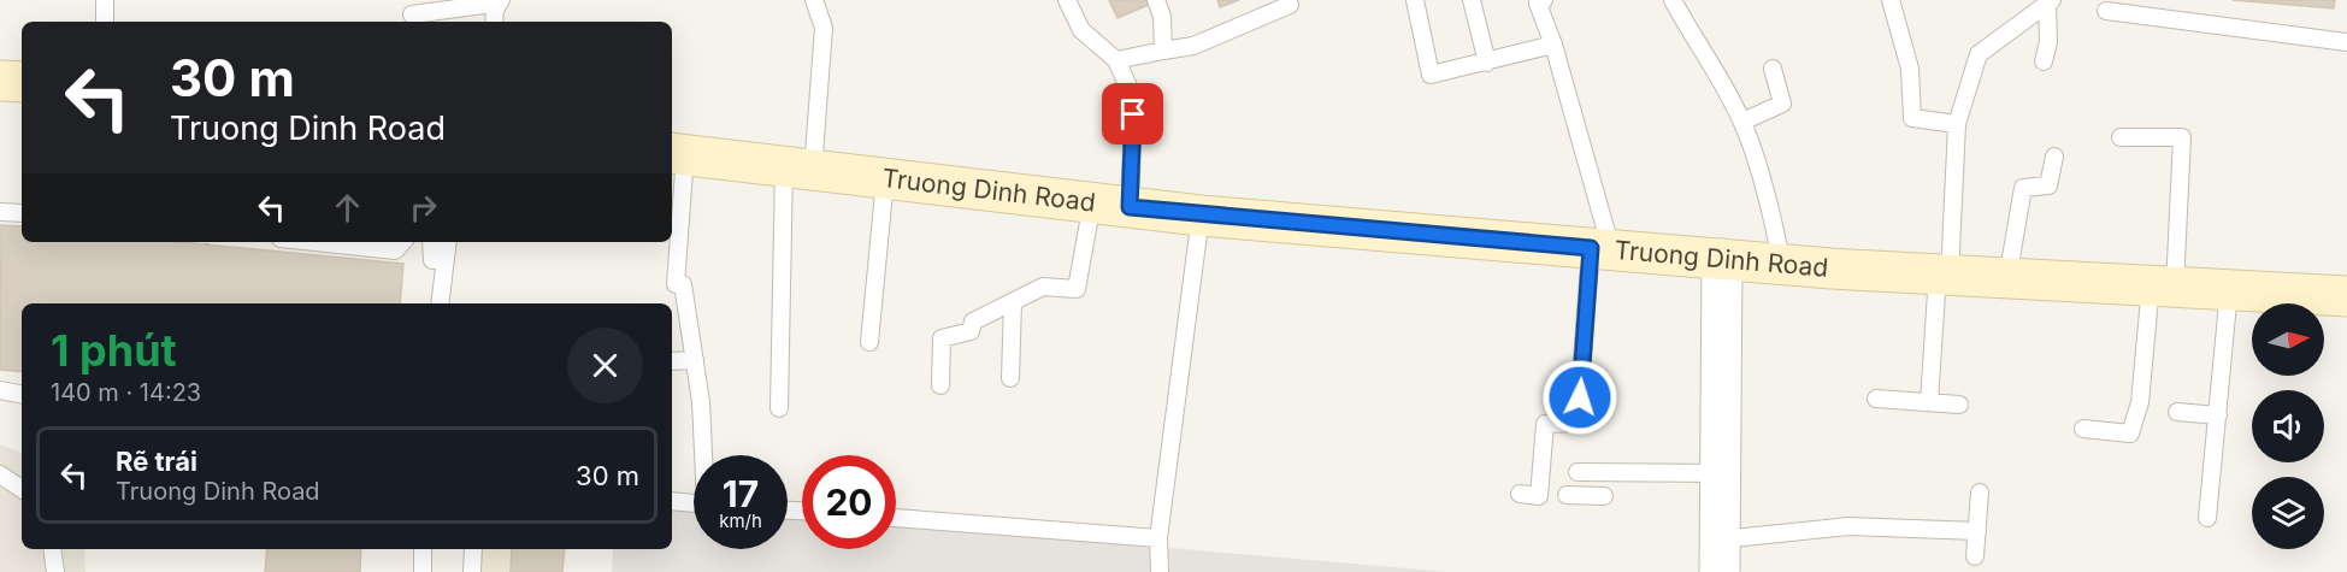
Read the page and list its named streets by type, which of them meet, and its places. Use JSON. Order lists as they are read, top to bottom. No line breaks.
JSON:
{"streets":{"main road":["Truong Dinh Road"]},"north":"right","page":{"turn":["30 m","Truong Dinh Road"],"heading":["1 phút","140 m · 14:23"],"list":[{"name":"Rẽ trái","note":"Truong Dinh Road","value":"30 m"}],"speed":"17 km/h","limit":"20"}}
